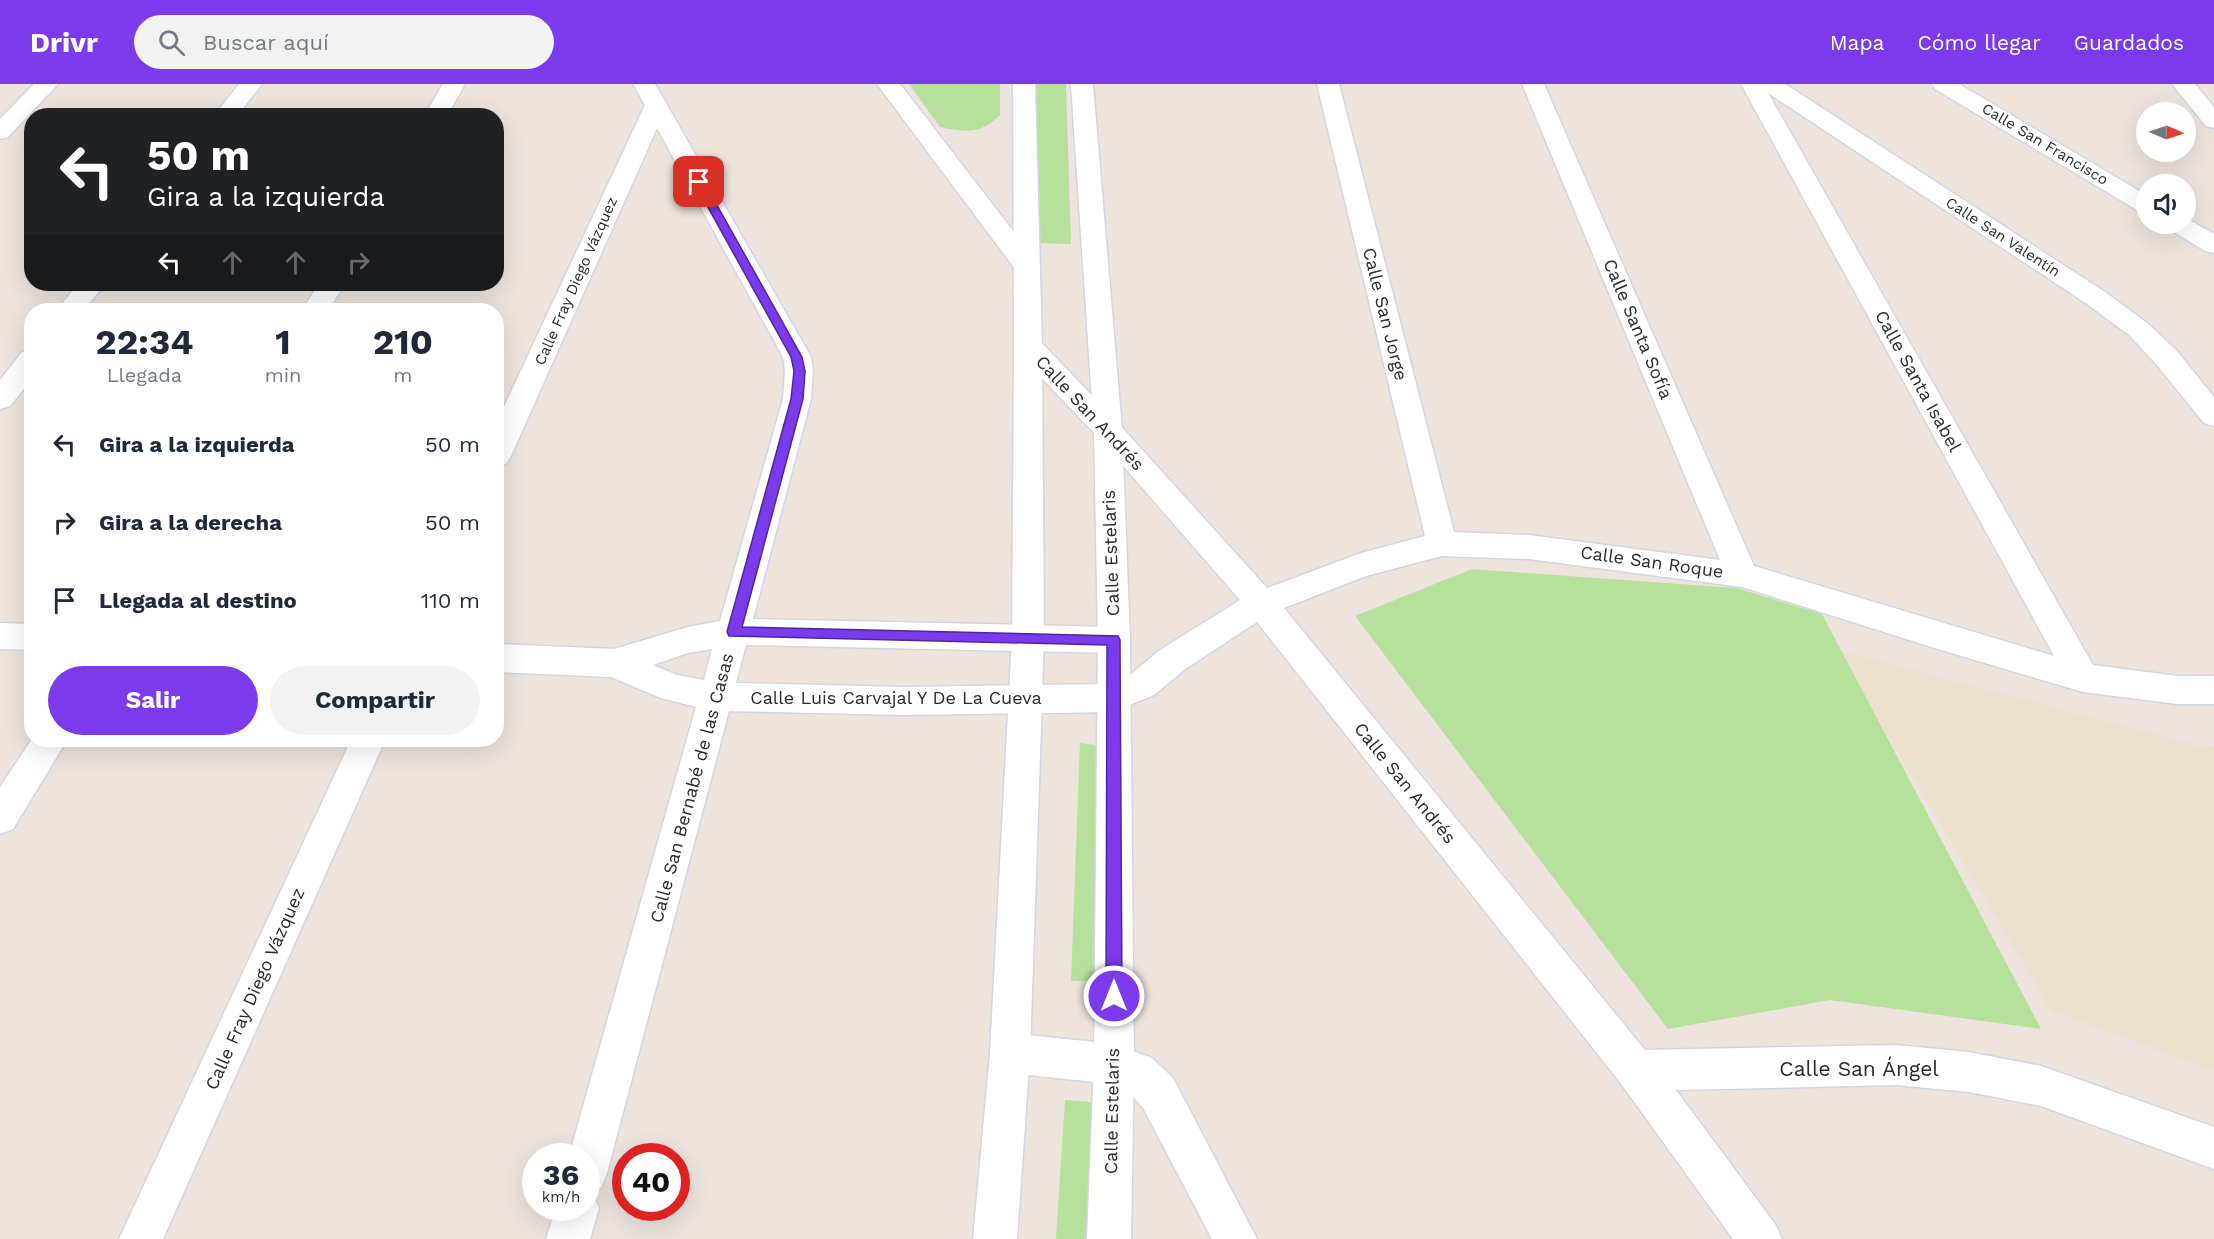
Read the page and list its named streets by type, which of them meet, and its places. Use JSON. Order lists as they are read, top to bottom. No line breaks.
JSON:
{"streets":{"street":["Calle San Francisco","Calle San Valentín","Calle Fray Diego Vázquez","Calle San Jorge","Calle Santa Sofía","Calle Santa Isabel","Calle San Andrés","Calle Estelaris","Calle San Roque","Calle Luis Carvajal Y De La Cueva","Calle San Bernabé de las Casas","Calle San Ángel"]},"crossings":[["Calle Fray Diego Vázquez","Calle San Bernabé de las Casas"],["Calle San Jorge","Calle San Roque"],["Calle Santa Sofía","Calle San Roque"],["Calle Santa Isabel","Calle San Roque"],["Calle San Andrés","Calle Estelaris"],["Calle San Andrés","Calle San Roque"],["Calle San Andrés","Calle San Ángel"],["Calle Estelaris","Calle San Roque"],["Calle Estelaris","Calle Luis Carvajal Y De La Cueva"],["Calle San Roque","Calle Luis Carvajal Y De La Cueva"],["Calle Luis Carvajal Y De La Cueva","Calle San Bernabé de las Casas"]],"north":"right","page":{"header":"Drivr","search":"Buscar aquí","nav":["Mapa","Cómo llegar","Guardados"],"turn":["50 m","Gira a la izquierda"],"eta":["22:34","Llegada","1","min","210","m"],"list":[{"name":"Gira a la izquierda","value":"50 m"},{"name":"Gira a la derecha","value":"50 m"},{"name":"Llegada al destino","value":"110 m"}],"buttons":["Salir","Compartir"],"speed":"36 km/h","limit":"40"}}
